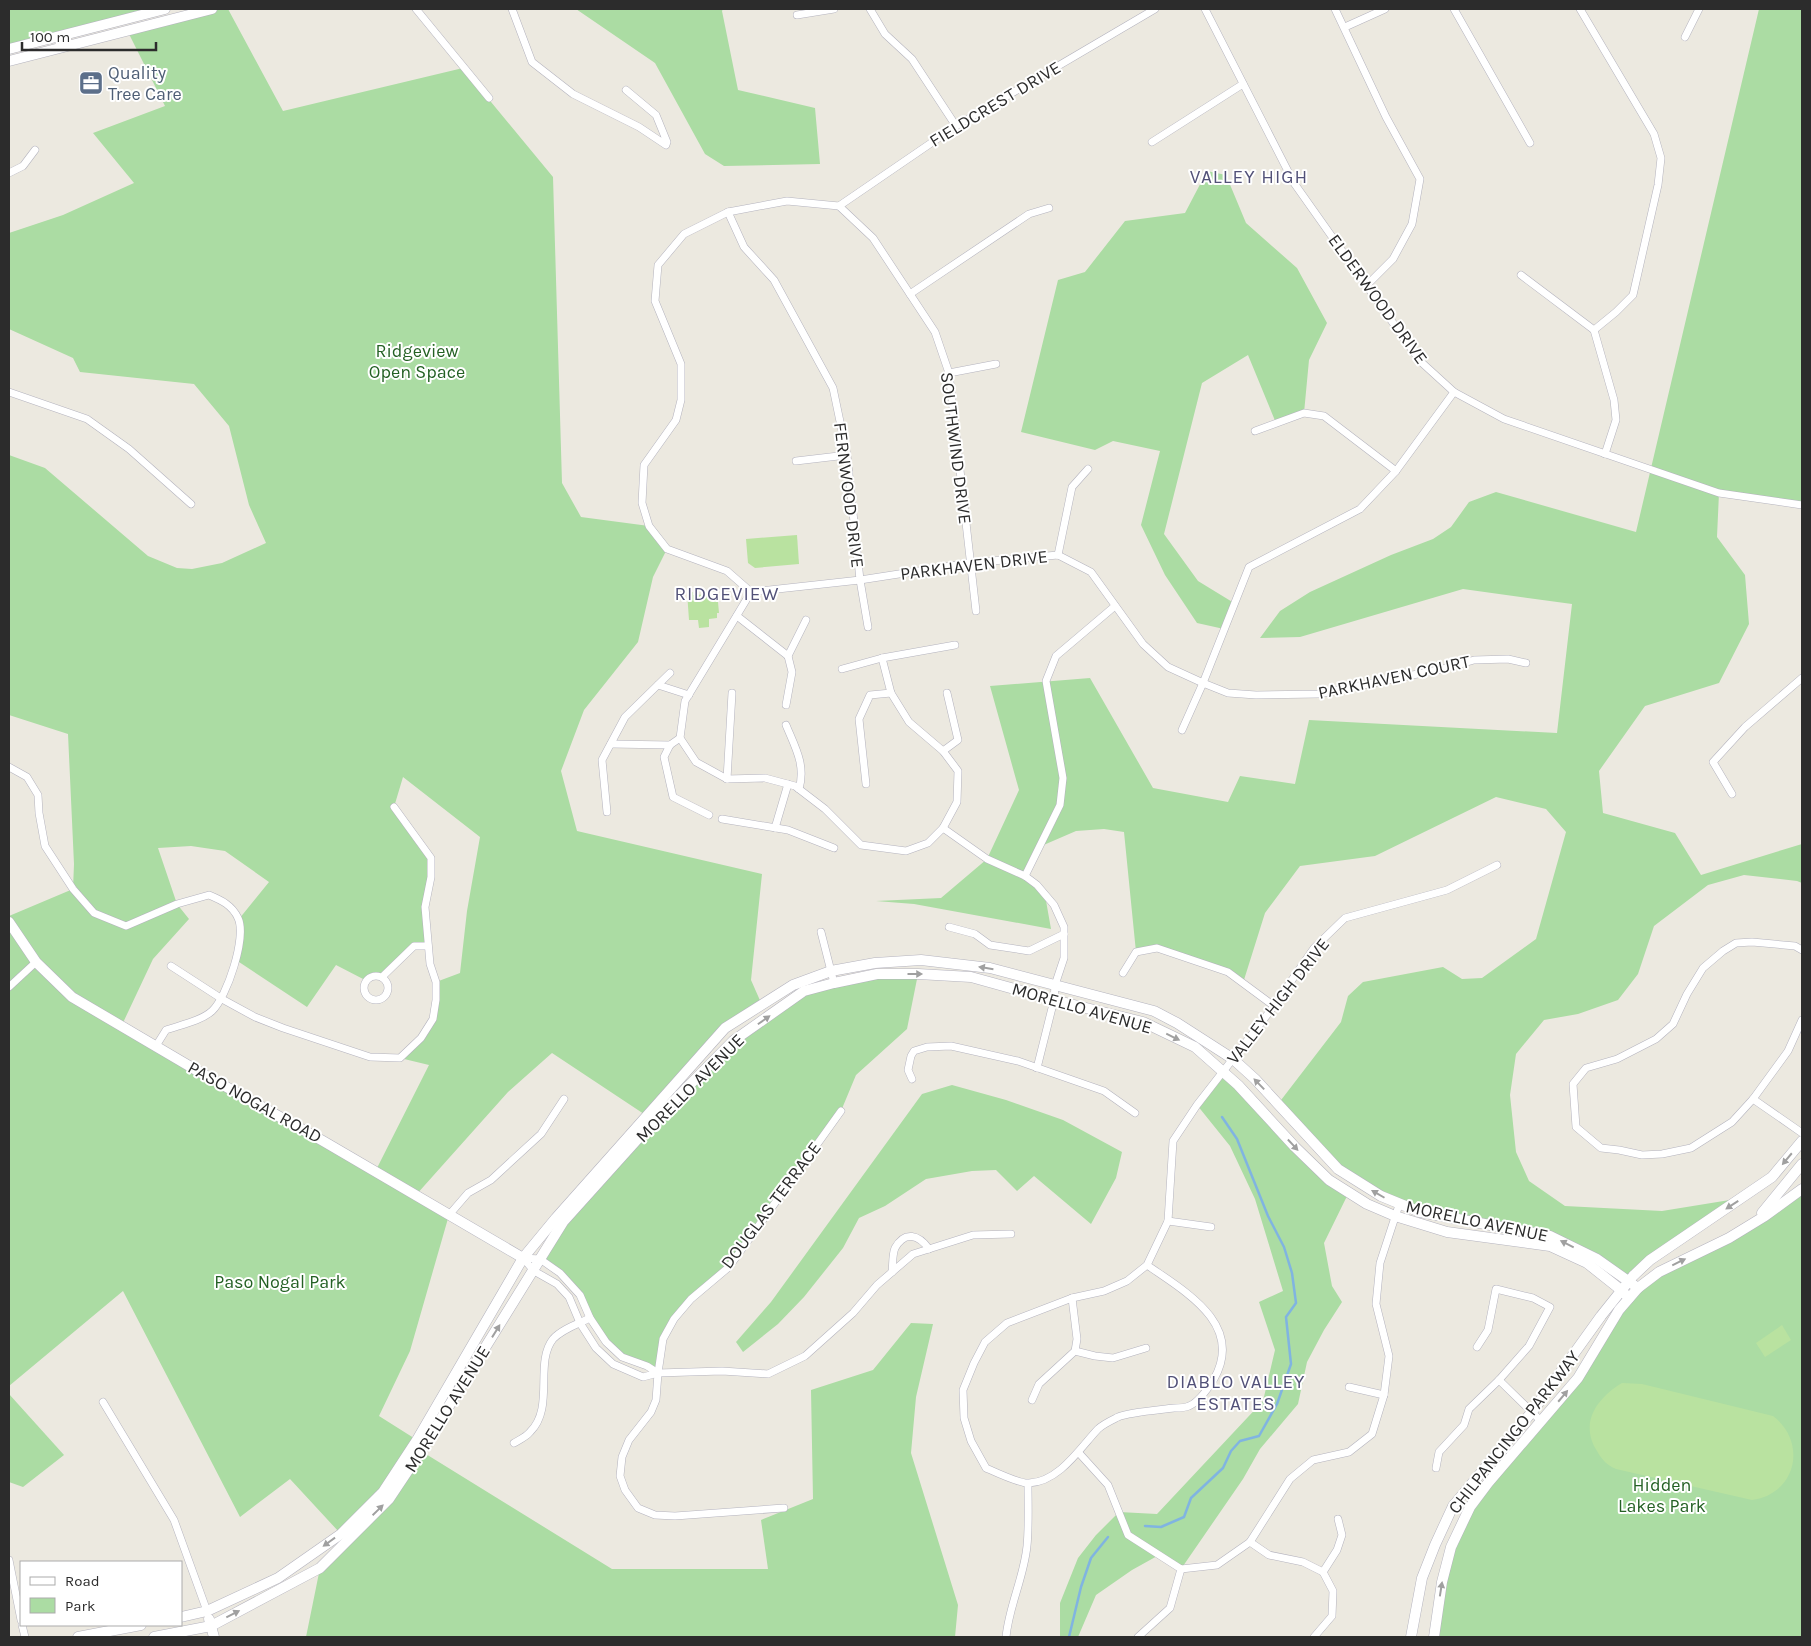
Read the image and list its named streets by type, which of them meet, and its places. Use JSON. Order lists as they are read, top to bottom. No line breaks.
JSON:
{"streets":{"street":["FIELDCREST DRIVE","ELDERWOOD DRIVE","SOUTHWIND DRIVE","FERNWOOD DRIVE","PARKHAVEN DRIVE","PARKHAVEN COURT","VALLEY HIGH DRIVE","MORELLO AVENUE","PASO NOGAL ROAD","DOUGLAS TERRACE","CHILPANCINGO PARKWAY"]},"crossings":[["FIELDCREST DRIVE","SOUTHWIND DRIVE"],["SOUTHWIND DRIVE","PARKHAVEN DRIVE"],["FERNWOOD DRIVE","PARKHAVEN DRIVE"],["PARKHAVEN DRIVE","PARKHAVEN COURT"],["VALLEY HIGH DRIVE","MORELLO AVENUE"],["MORELLO AVENUE","PASO NOGAL ROAD"],["MORELLO AVENUE","CHILPANCINGO PARKWAY"]],"districts":["VALLEY HIGH","RIDGEVIEW","DIABLO VALLEY ESTATES"],"parks":["Ridgeview Open Space","Paso Nogal Park","Hidden Lakes Park"],"places":{"office":["Quality Tree Care"]},"legend":["Road","Park"],"scale_bar":"100 m"}
